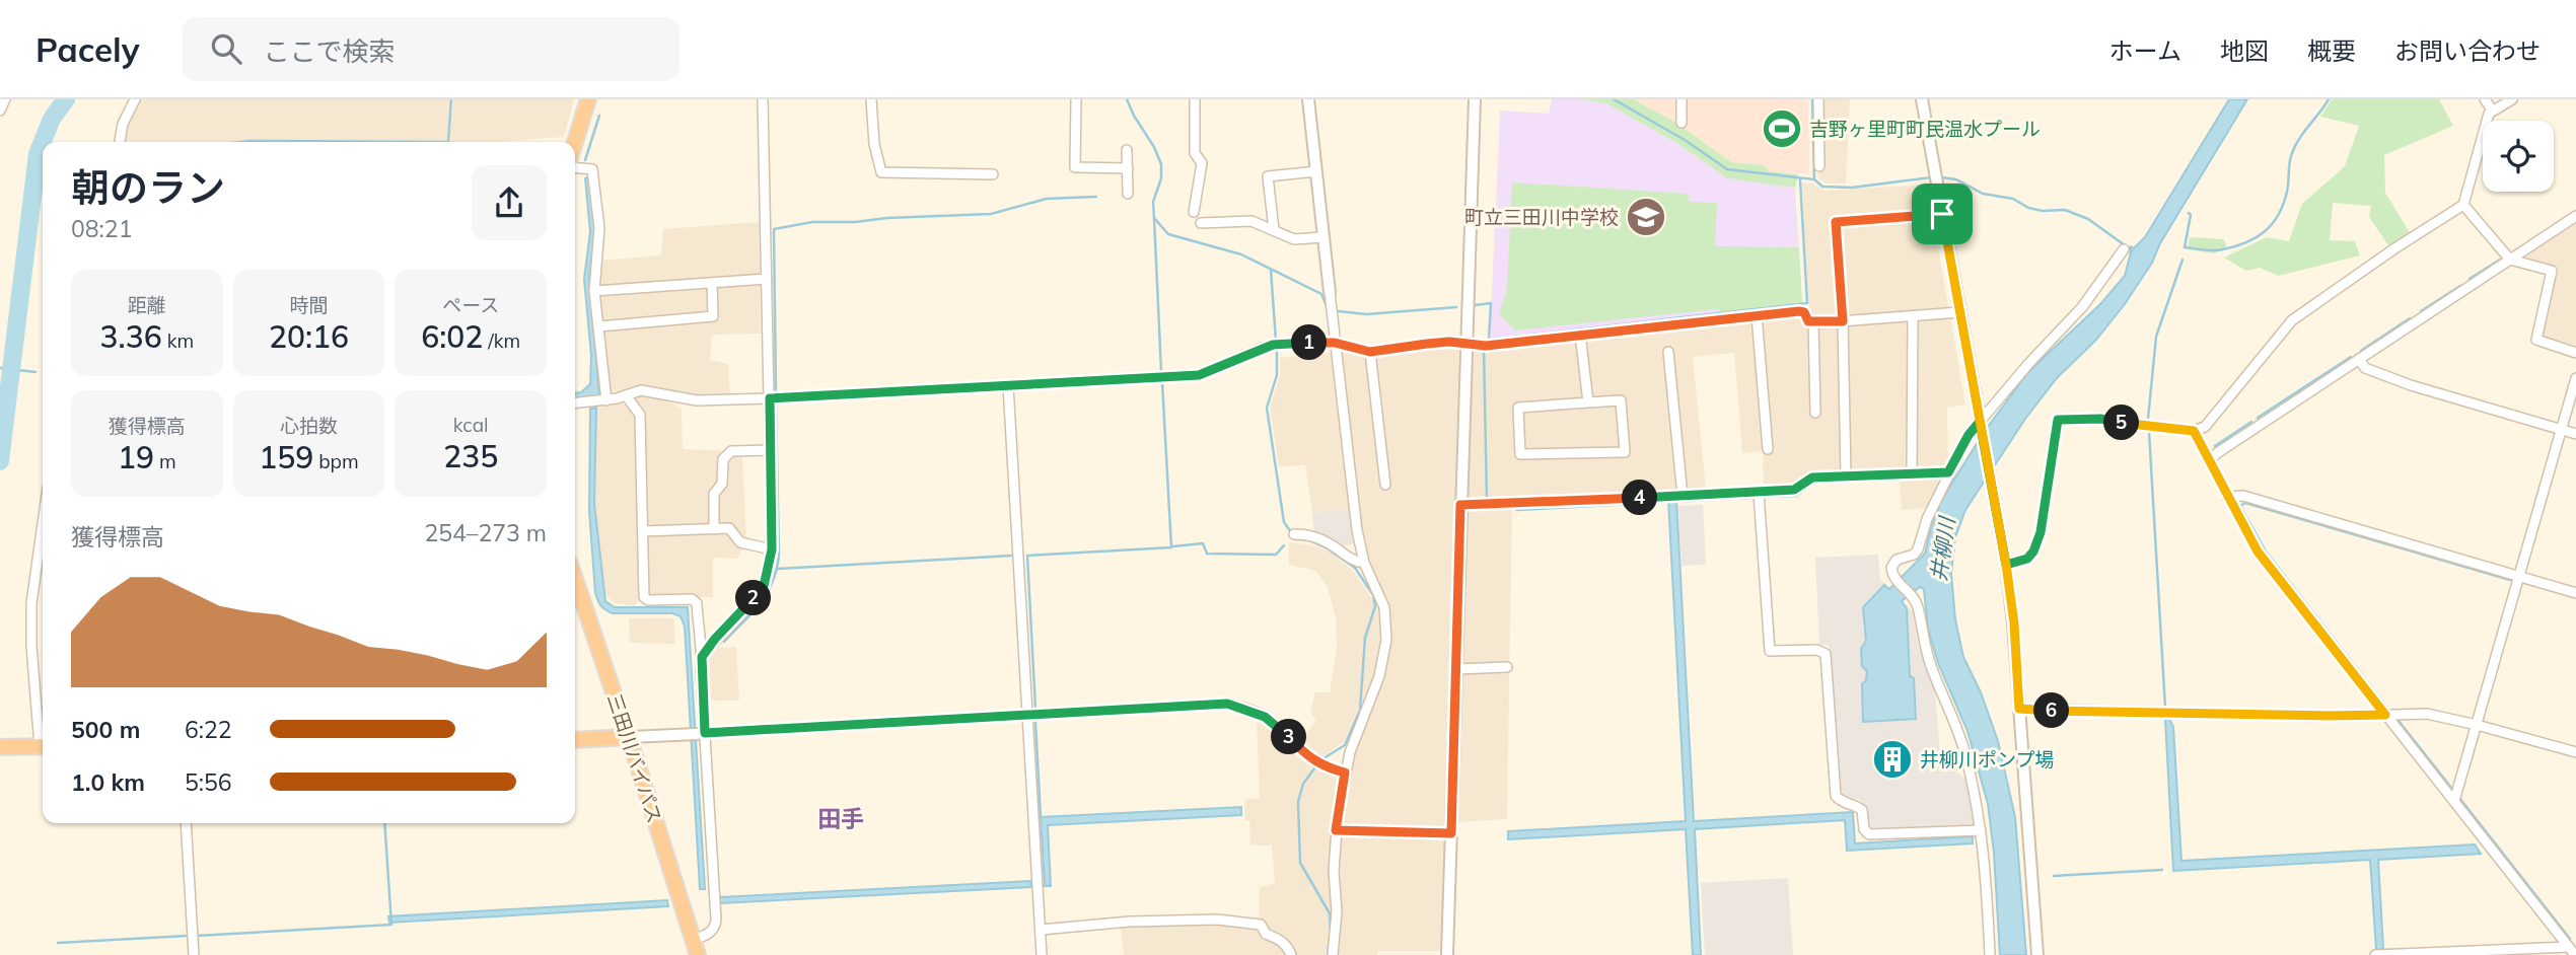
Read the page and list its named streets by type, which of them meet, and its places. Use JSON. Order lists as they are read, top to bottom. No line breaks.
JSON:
{"streets":{"highway":["三田川バイパス"]},"districts":["田手"],"water":["井柳川"],"places":{"sports":["吉野ヶ里町町民温水プール"],"school or university":["町立三田川中学校"],"building":["井柳川ポンプ場"]},"page":{"header":"Pacely","search":"ここで検索","nav":["ホーム","地図","概要","お問い合わせ"],"heading":["朝のラン","08:21"],"stats":[["距離","3.36 km"],["時間","20:16"],["ペース","6:02 /km"],["獲得標高","19 m"],["心拍数","159 bpm"],["kcal","235"]],"pins":["1","5","4","2","6","3"],"chart":["獲得標高","254–273 m"],"list":[{"name":"500 m","note":"6:22"},{"name":"1.0 km","note":"5:56"}]}}
